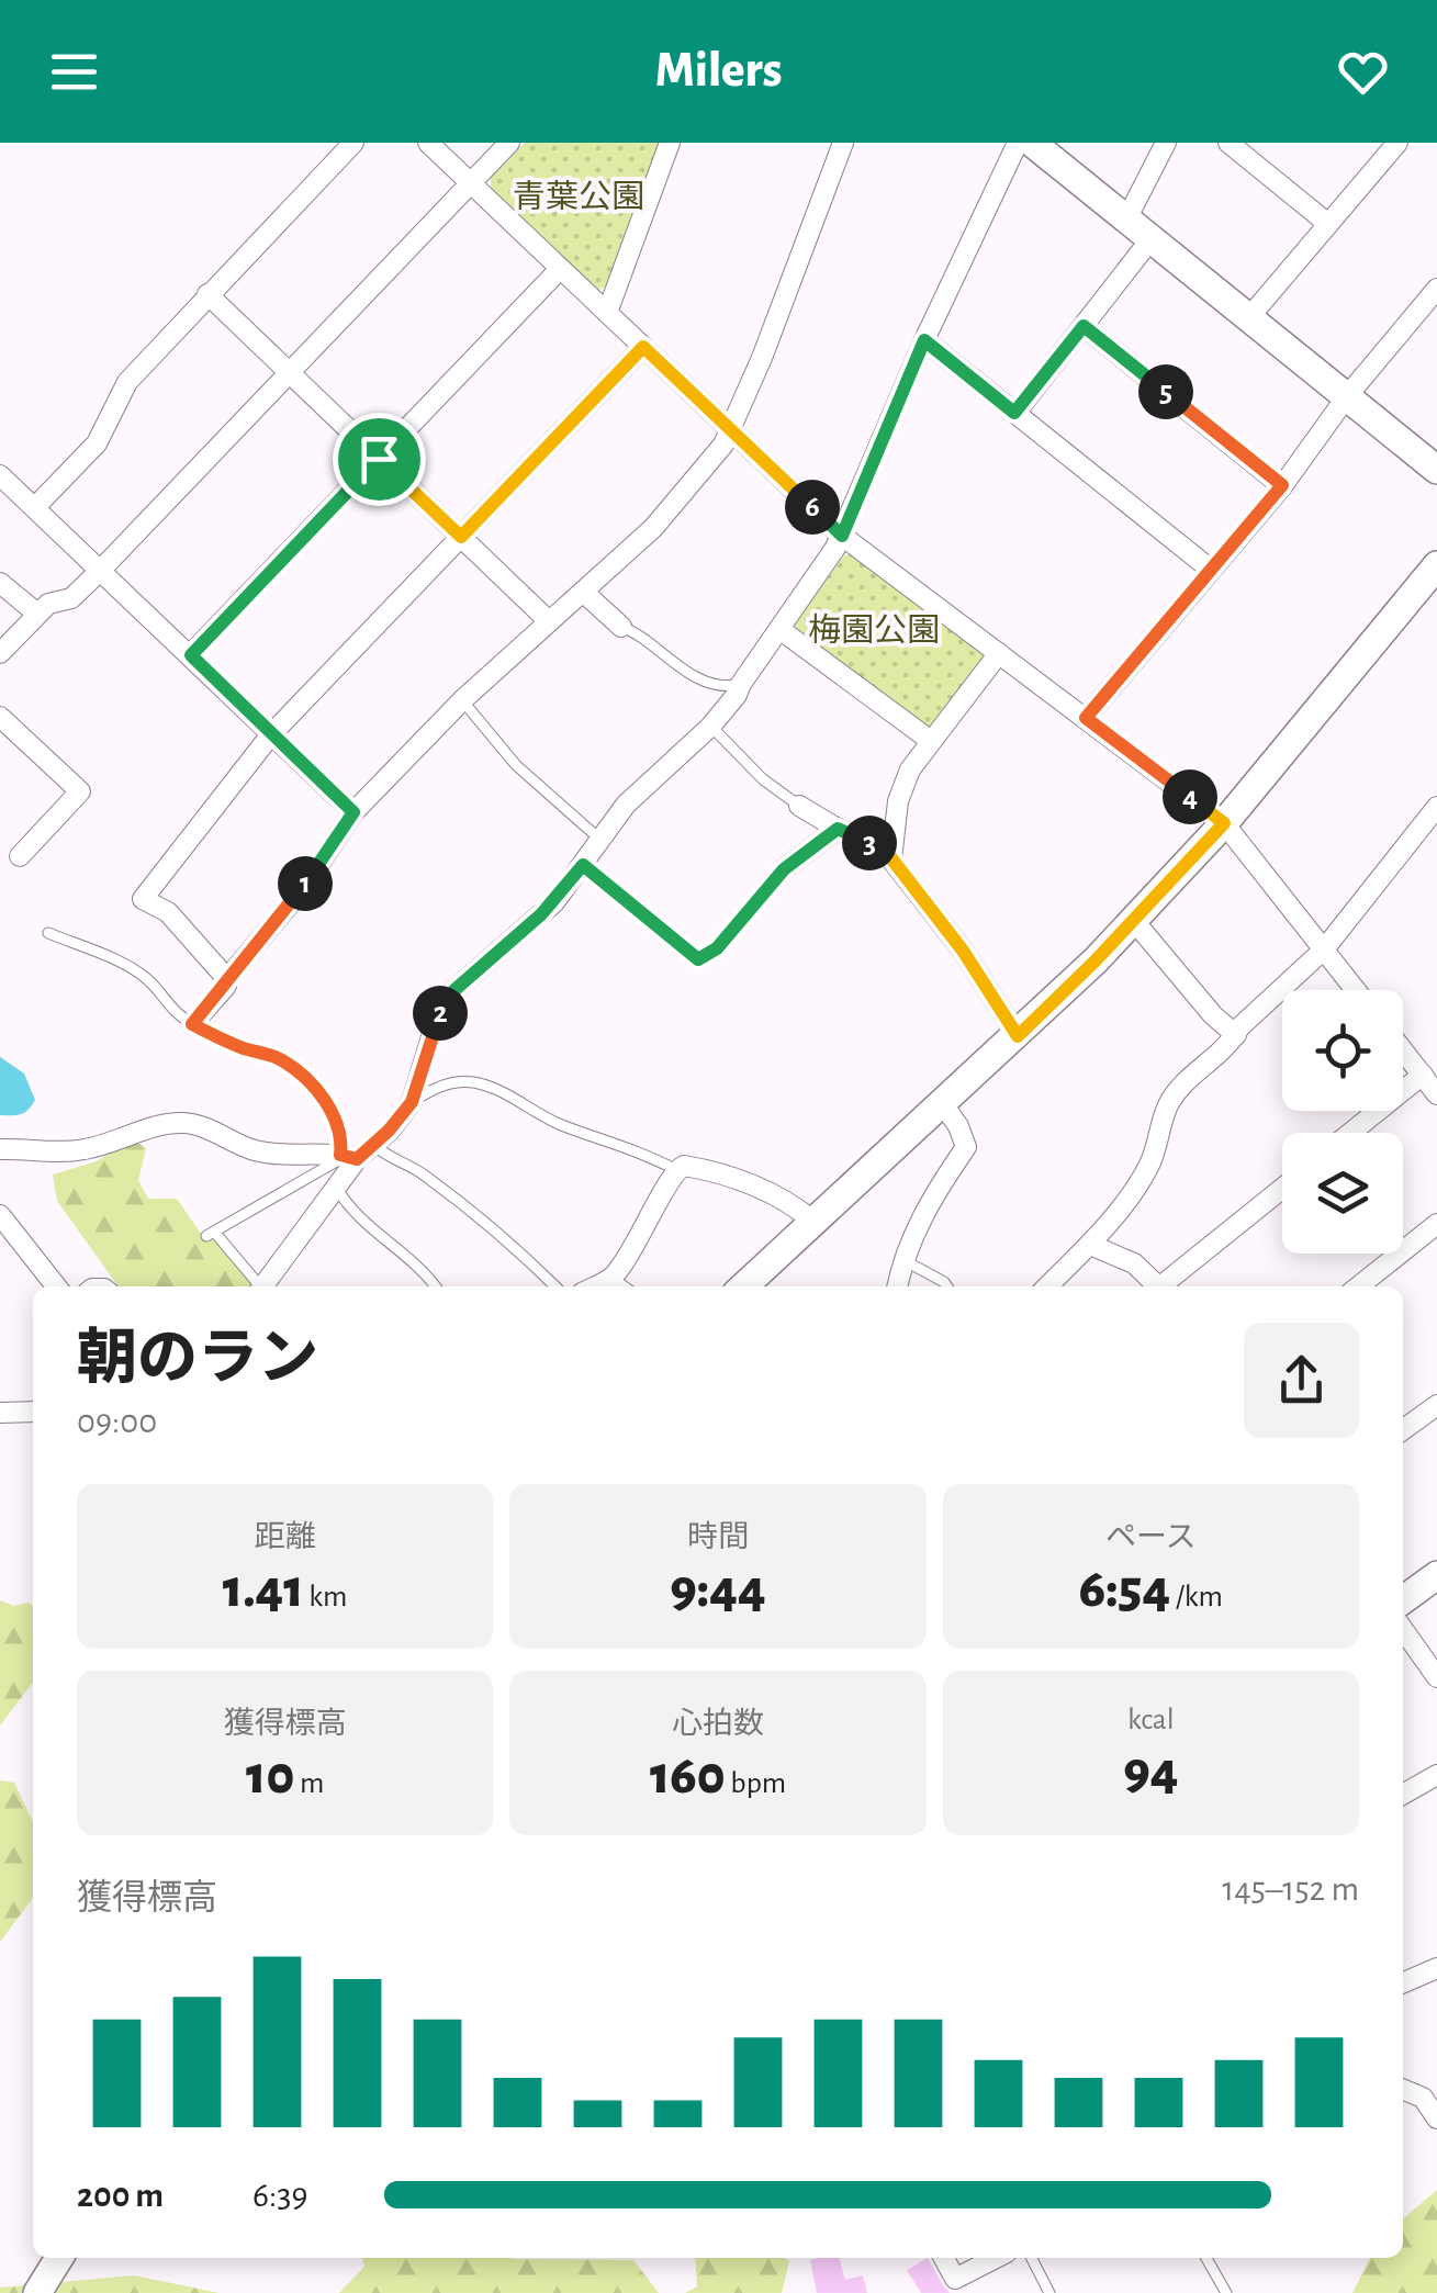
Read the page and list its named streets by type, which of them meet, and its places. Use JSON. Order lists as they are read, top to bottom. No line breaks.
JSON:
{"parks":["青葉公園","梅園公園"],"page":{"header":"Milers","pins":["5","6","4","3","1","2"],"heading":["朝のラン","09:00"],"stats":[["距離","1.41 km"],["時間","9:44"],["ペース","6:54 /km"],["獲得標高","10 m"],["心拍数","160 bpm"],["kcal","94"]],"chart":["獲得標高","145–152 m"],"list":[{"name":"200 m","note":"6:39"}]}}
